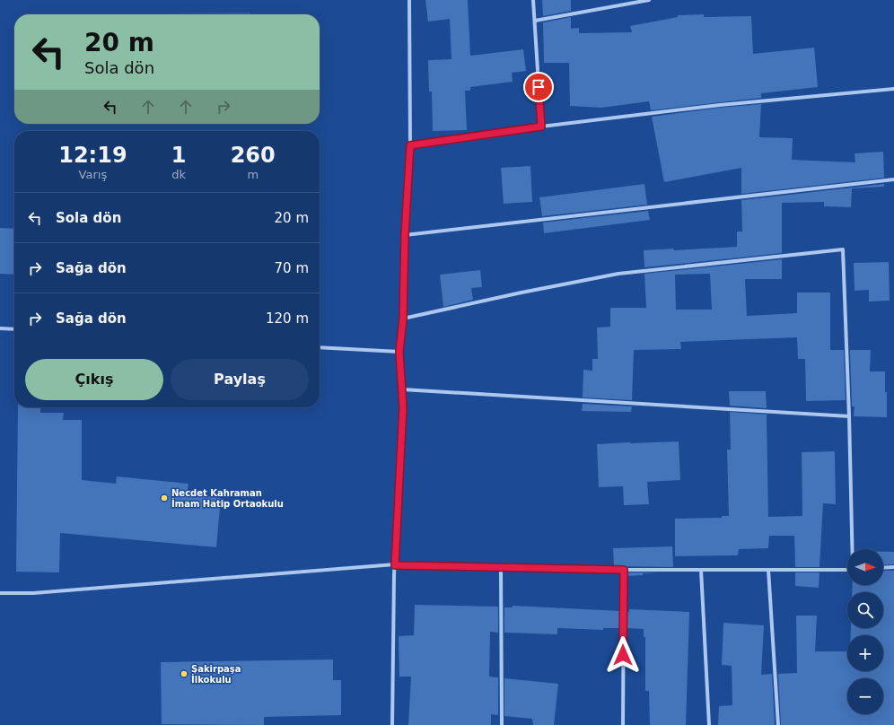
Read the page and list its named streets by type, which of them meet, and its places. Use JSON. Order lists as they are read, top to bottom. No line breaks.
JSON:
{"places":["Necdet Kahraman İmam Hatip Ortaokulu","Şakirpaşa İlkokulu"],"north":"right","page":{"turn":["20 m","Sola dön"],"eta":["12:19","Varış","1","dk","260","m"],"list":[{"name":"Sola dön","value":"20 m"},{"name":"Sağa dön","value":"70 m"},{"name":"Sağa dön","value":"120 m"}],"buttons":["Çıkış","Paylaş"],"map_buttons":["+","−"]}}
